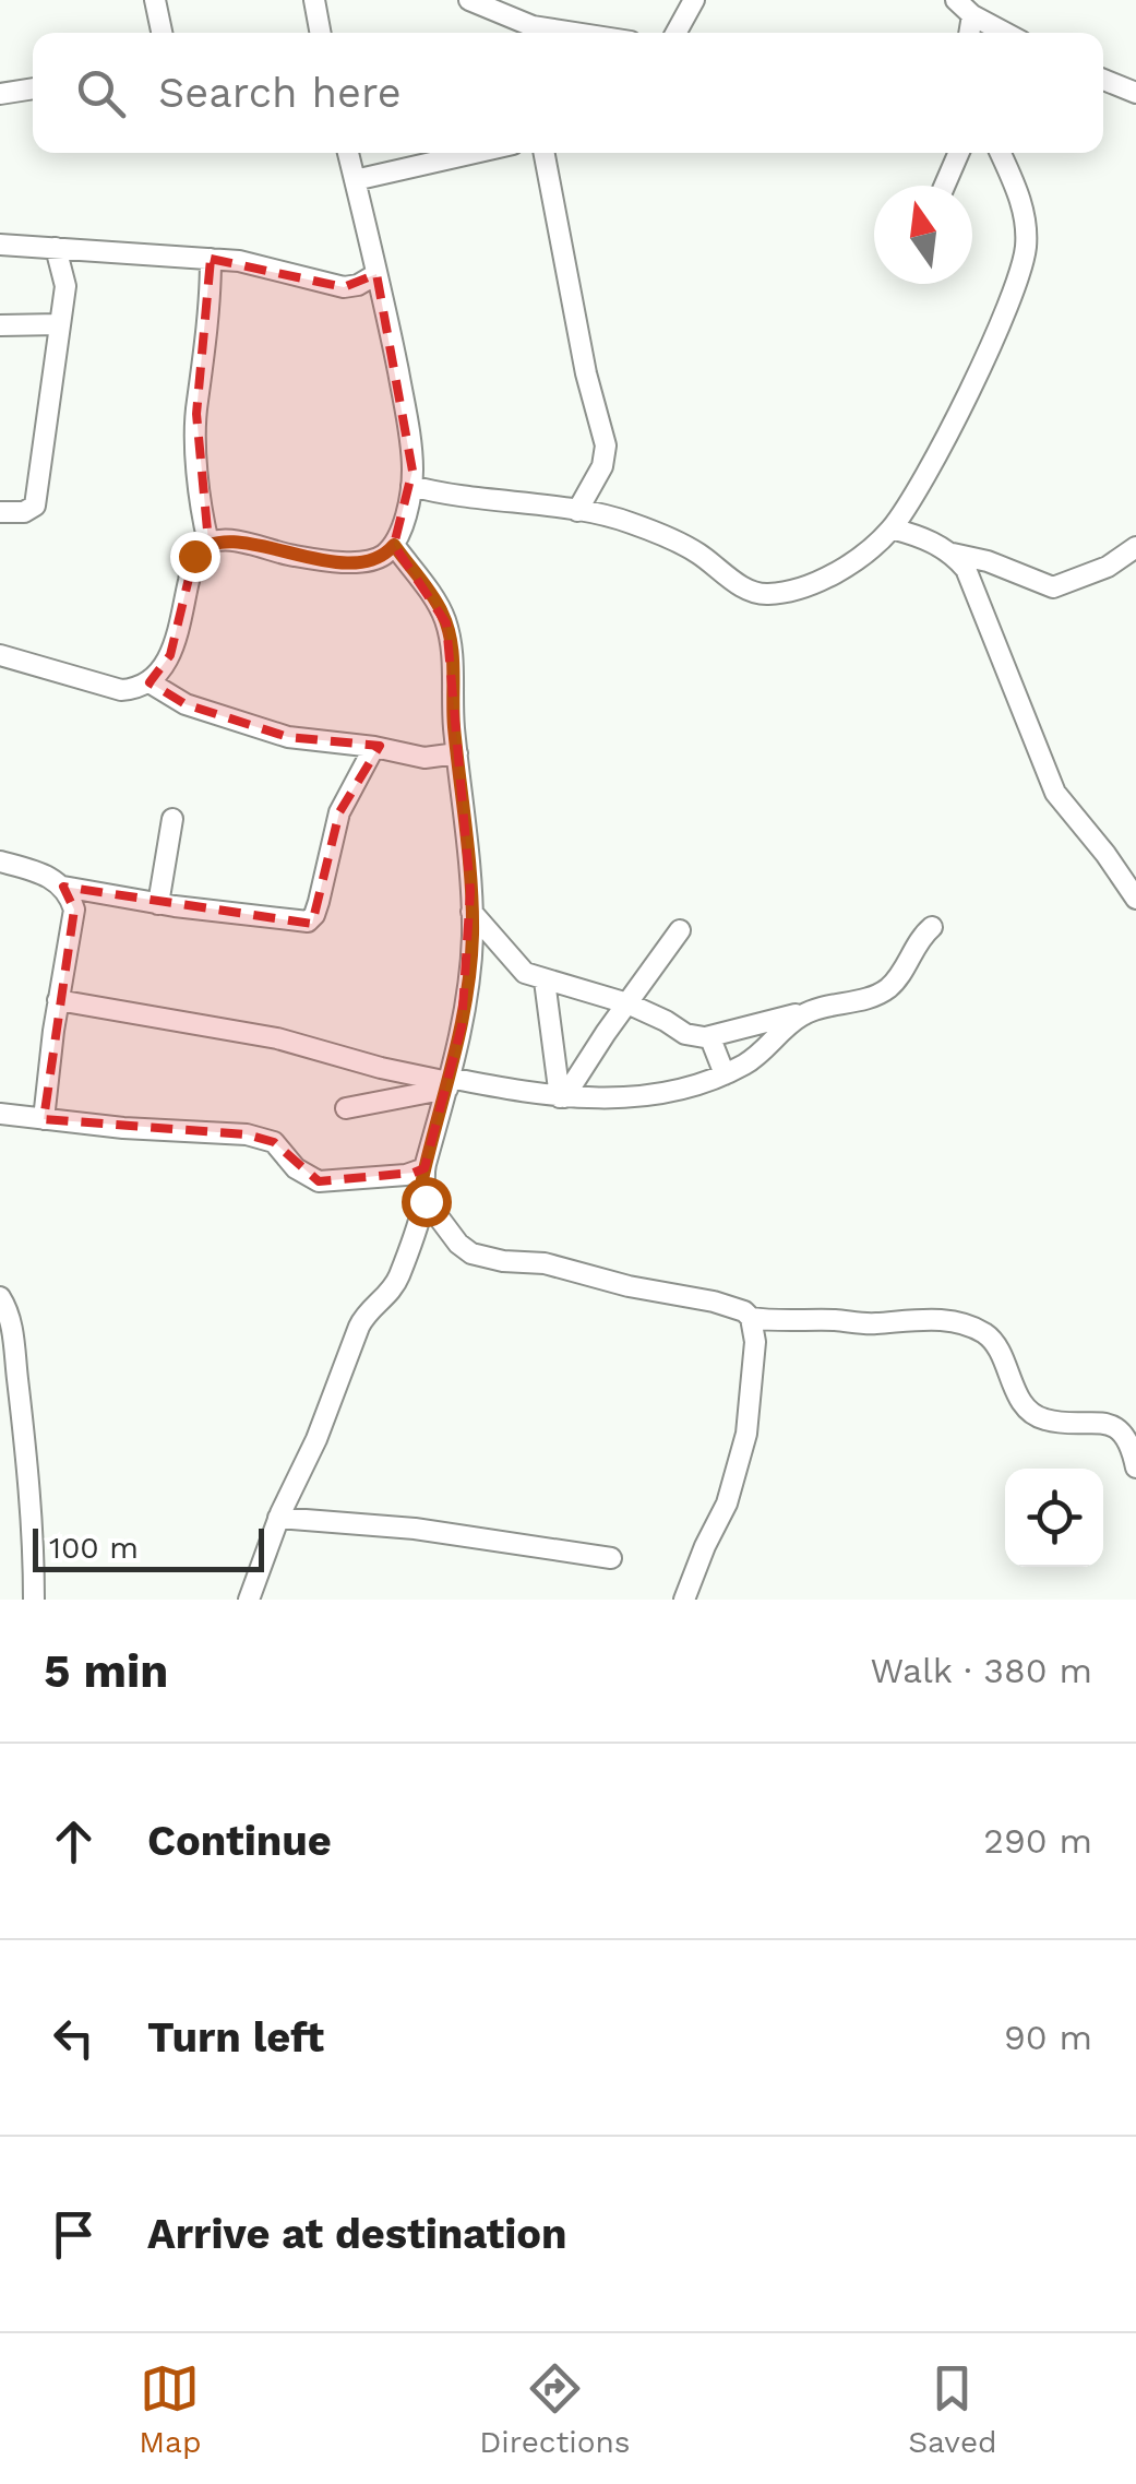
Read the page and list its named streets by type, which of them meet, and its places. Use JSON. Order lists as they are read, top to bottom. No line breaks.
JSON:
{"scale_bar":"100 m","north":"top","page":{"search":"Search here","scale":"100 m","heading":["5 min","Walk · 380 m"],"list":[["Continue","290 m"],["Turn left","90 m"],"Arrive at destination"],"nav":["Map","Directions","Saved"]}}
